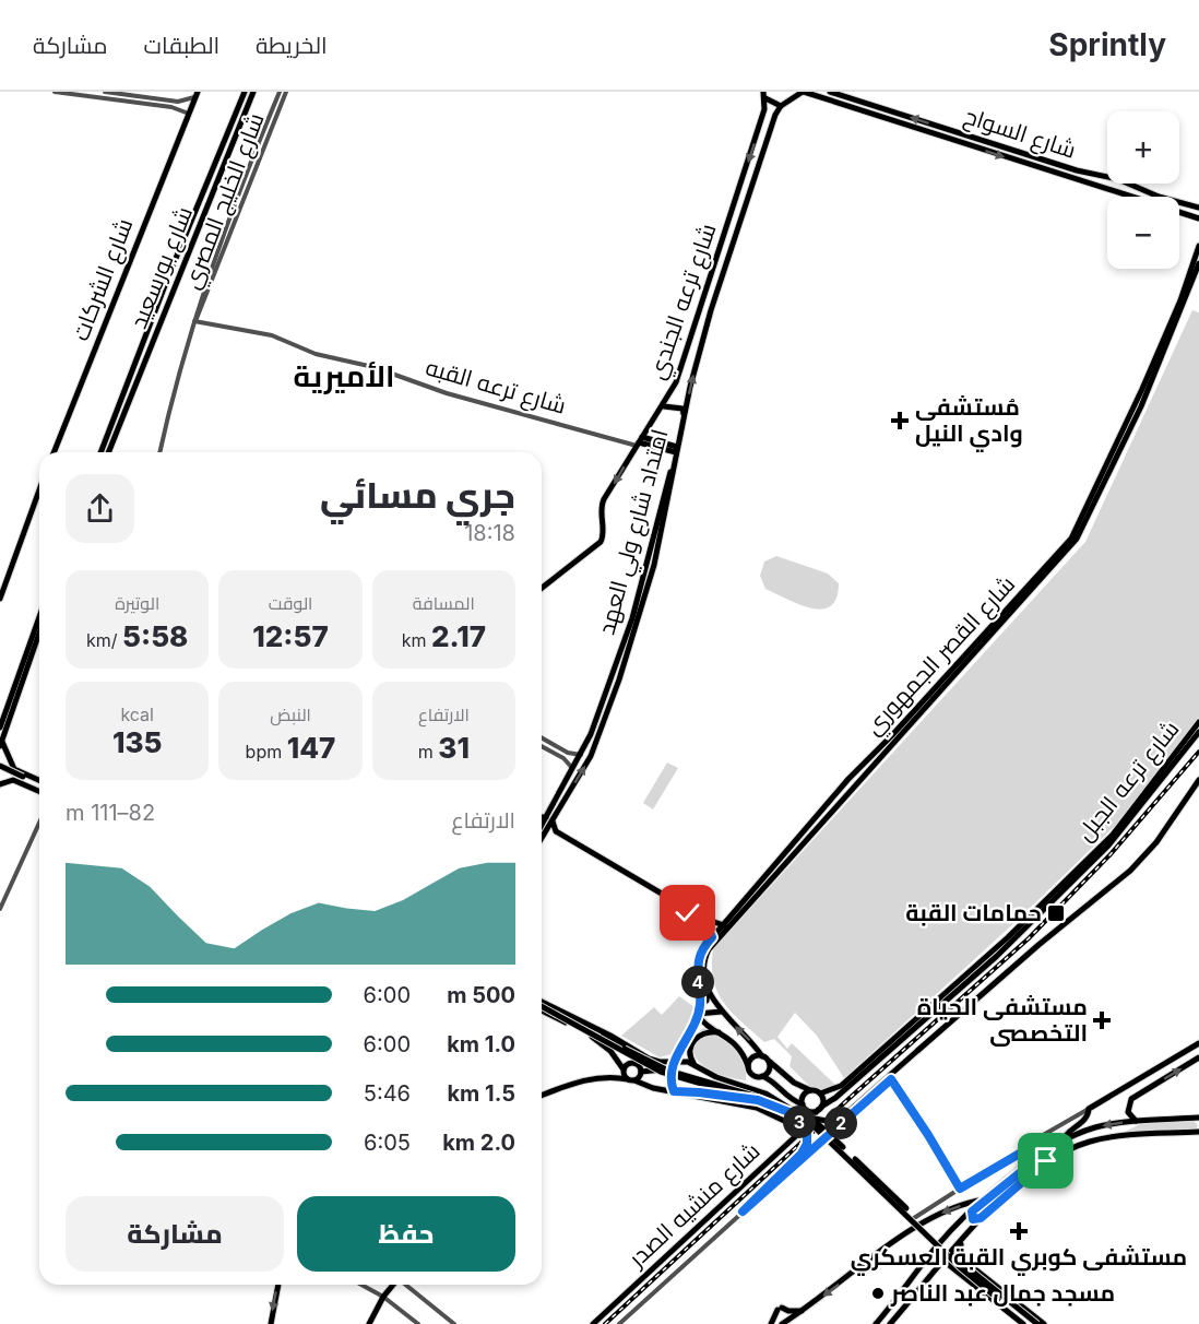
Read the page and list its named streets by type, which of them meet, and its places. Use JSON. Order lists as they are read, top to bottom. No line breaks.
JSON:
{"streets":{"main road":["شارع السواح","شارع بورسعيد","شارع الشركات","شارع ترعه الجندي","شارع ترعه القبه","امتداد شارع ولي العهد","شارع القصر الجمهوري","شارع ترعه الجبل","شارع منشيه الصدر"],"street":["شارع الخليج المصري"]},"crossings":[["شارع الخليج المصري","شارع ترعه القبه"],["شارع ترعه الجندي","شارع ترعه القبه"],["شارع ترعه الجندي","امتداد شارع ولي العهد"],["شارع ترعه القبه","امتداد شارع ولي العهد"],["شارع ترعه الجبل","شارع منشيه الصدر"]],"districts":["الأميرية"],"places":{"health":["مُستشفى وادي النيل","مستشفى الحياة التخصصى","مستشفى كوبري القبة العسكري"],"transit":["حمامات القبة"],"other":["مسجد جمال عبد الناصر"]},"page":{"header":"Sprintly","nav":["الخريطة","الطبقات","مشاركة"],"map_buttons":["+","−"],"heading":["جري مسائي","18:18"],"stats":[["المسافة","2.17 km"],["الوقت","12:57"],["الوتيرة","5:58 /km"],["الارتفاع","31 m"],["النبض","147 bpm"],["kcal","135"]],"chart":["الارتفاع","82–111 m"],"pins":["4","3","2"],"list":[{"name":"500 m","note":"6:00"},{"name":"1.0 km","note":"6:00"},{"name":"1.5 km","note":"5:46"},{"name":"2.0 km","note":"6:05"}],"buttons":["حفظ","مشاركة"]}}
